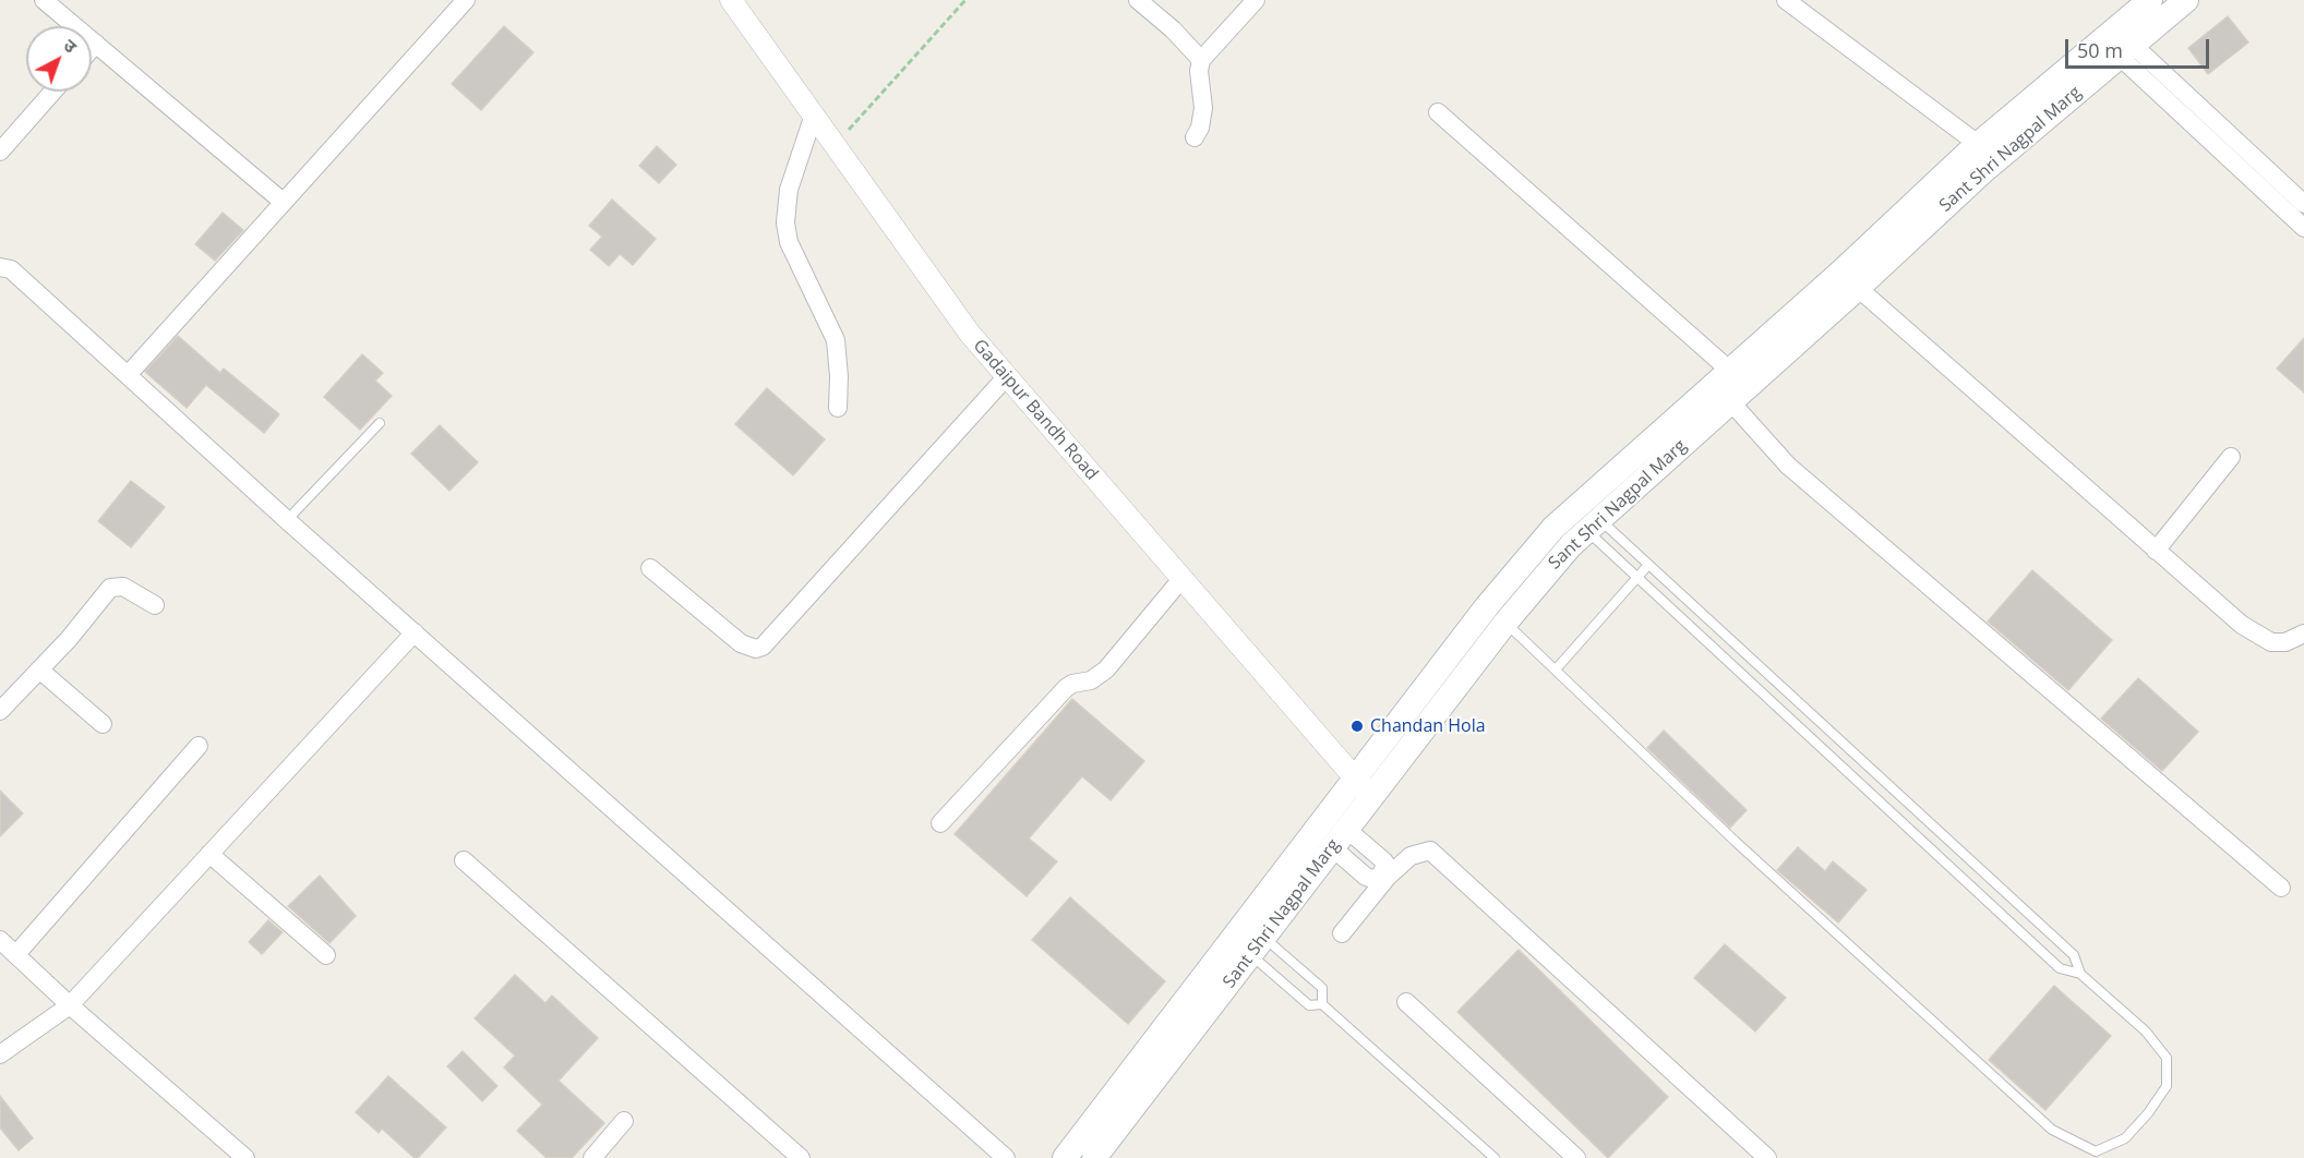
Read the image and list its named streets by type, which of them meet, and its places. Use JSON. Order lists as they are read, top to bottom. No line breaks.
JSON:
{"streets":{"main road":["Sant Shri Nagpal Marg"],"street":["Gadaipur Bandh Road"]},"crossings":[["Sant Shri Nagpal Marg","Gadaipur Bandh Road"]],"places":["Chandan Hola"],"scale_bar":"50 m","north":"top right"}
